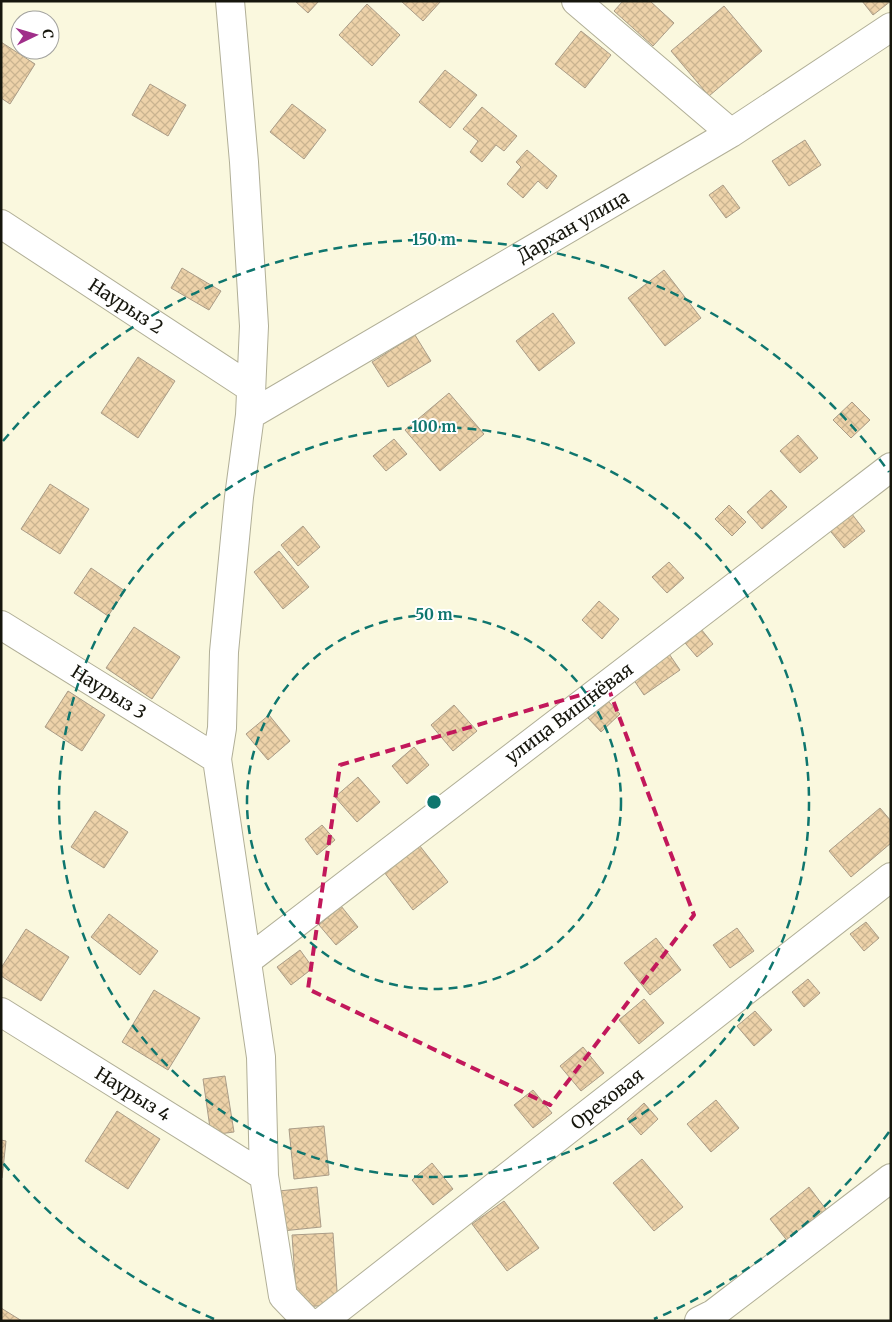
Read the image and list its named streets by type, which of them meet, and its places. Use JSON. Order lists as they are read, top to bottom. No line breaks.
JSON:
{"streets":{"street":["Дархан улица","Наурыз 2","Наурыз 3","улица Вишнёвая","Наурыз 4","Ореховая"]},"north":"right","rings":["150 m","100 m","50 m"]}
